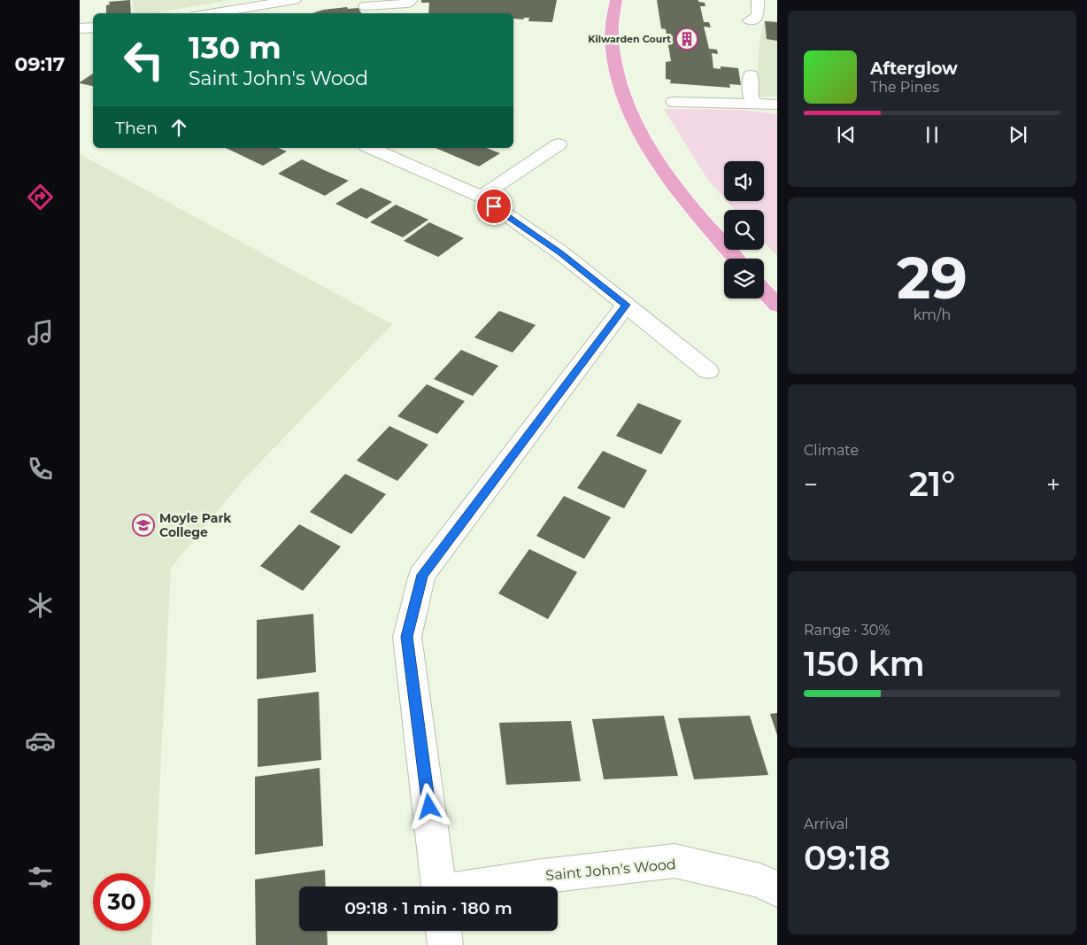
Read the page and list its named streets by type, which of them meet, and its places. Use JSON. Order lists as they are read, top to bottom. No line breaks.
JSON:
{"streets":{"street":["Saint John's Wood"]},"places":{"building":["Kilwarden Court"],"school or university":["Moyle Park College"]},"page":{"tabs":"09:17","turn":["130 m","Saint John's Wood"],"song":["Afterglow","The Pines"],"then":"Then","tile":[["29","km/h"],"Climate",["Range · 30%","150 km"],["Arrival","09:18"]],"heat":["−","21°","+"],"limit":"30","trip":"09:18 · 1 min · 180 m"}}
